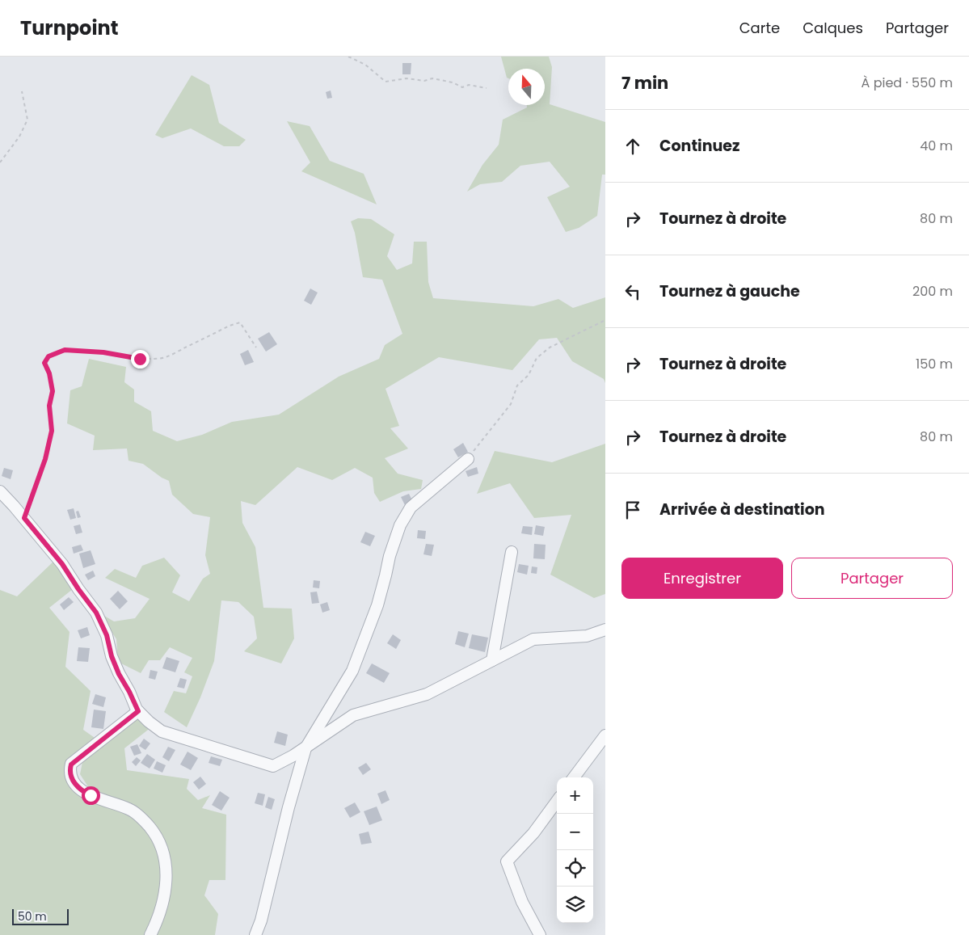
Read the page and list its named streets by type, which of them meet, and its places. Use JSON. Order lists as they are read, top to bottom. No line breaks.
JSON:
{"scale_bar":"50 m","north":"top","page":{"header":"Turnpoint","nav":["Carte","Calques","Partager"],"heading":["7 min","À pied · 550 m"],"list":[["Continuez","40 m"],["Tournez à droite","80 m"],["Tournez à gauche","200 m"],["Tournez à droite","150 m"],["Tournez à droite","80 m"],"Arrivée à destination"],"buttons":["Enregistrer","Partager"],"map_buttons":["+","−"],"scale":"50 m"}}
